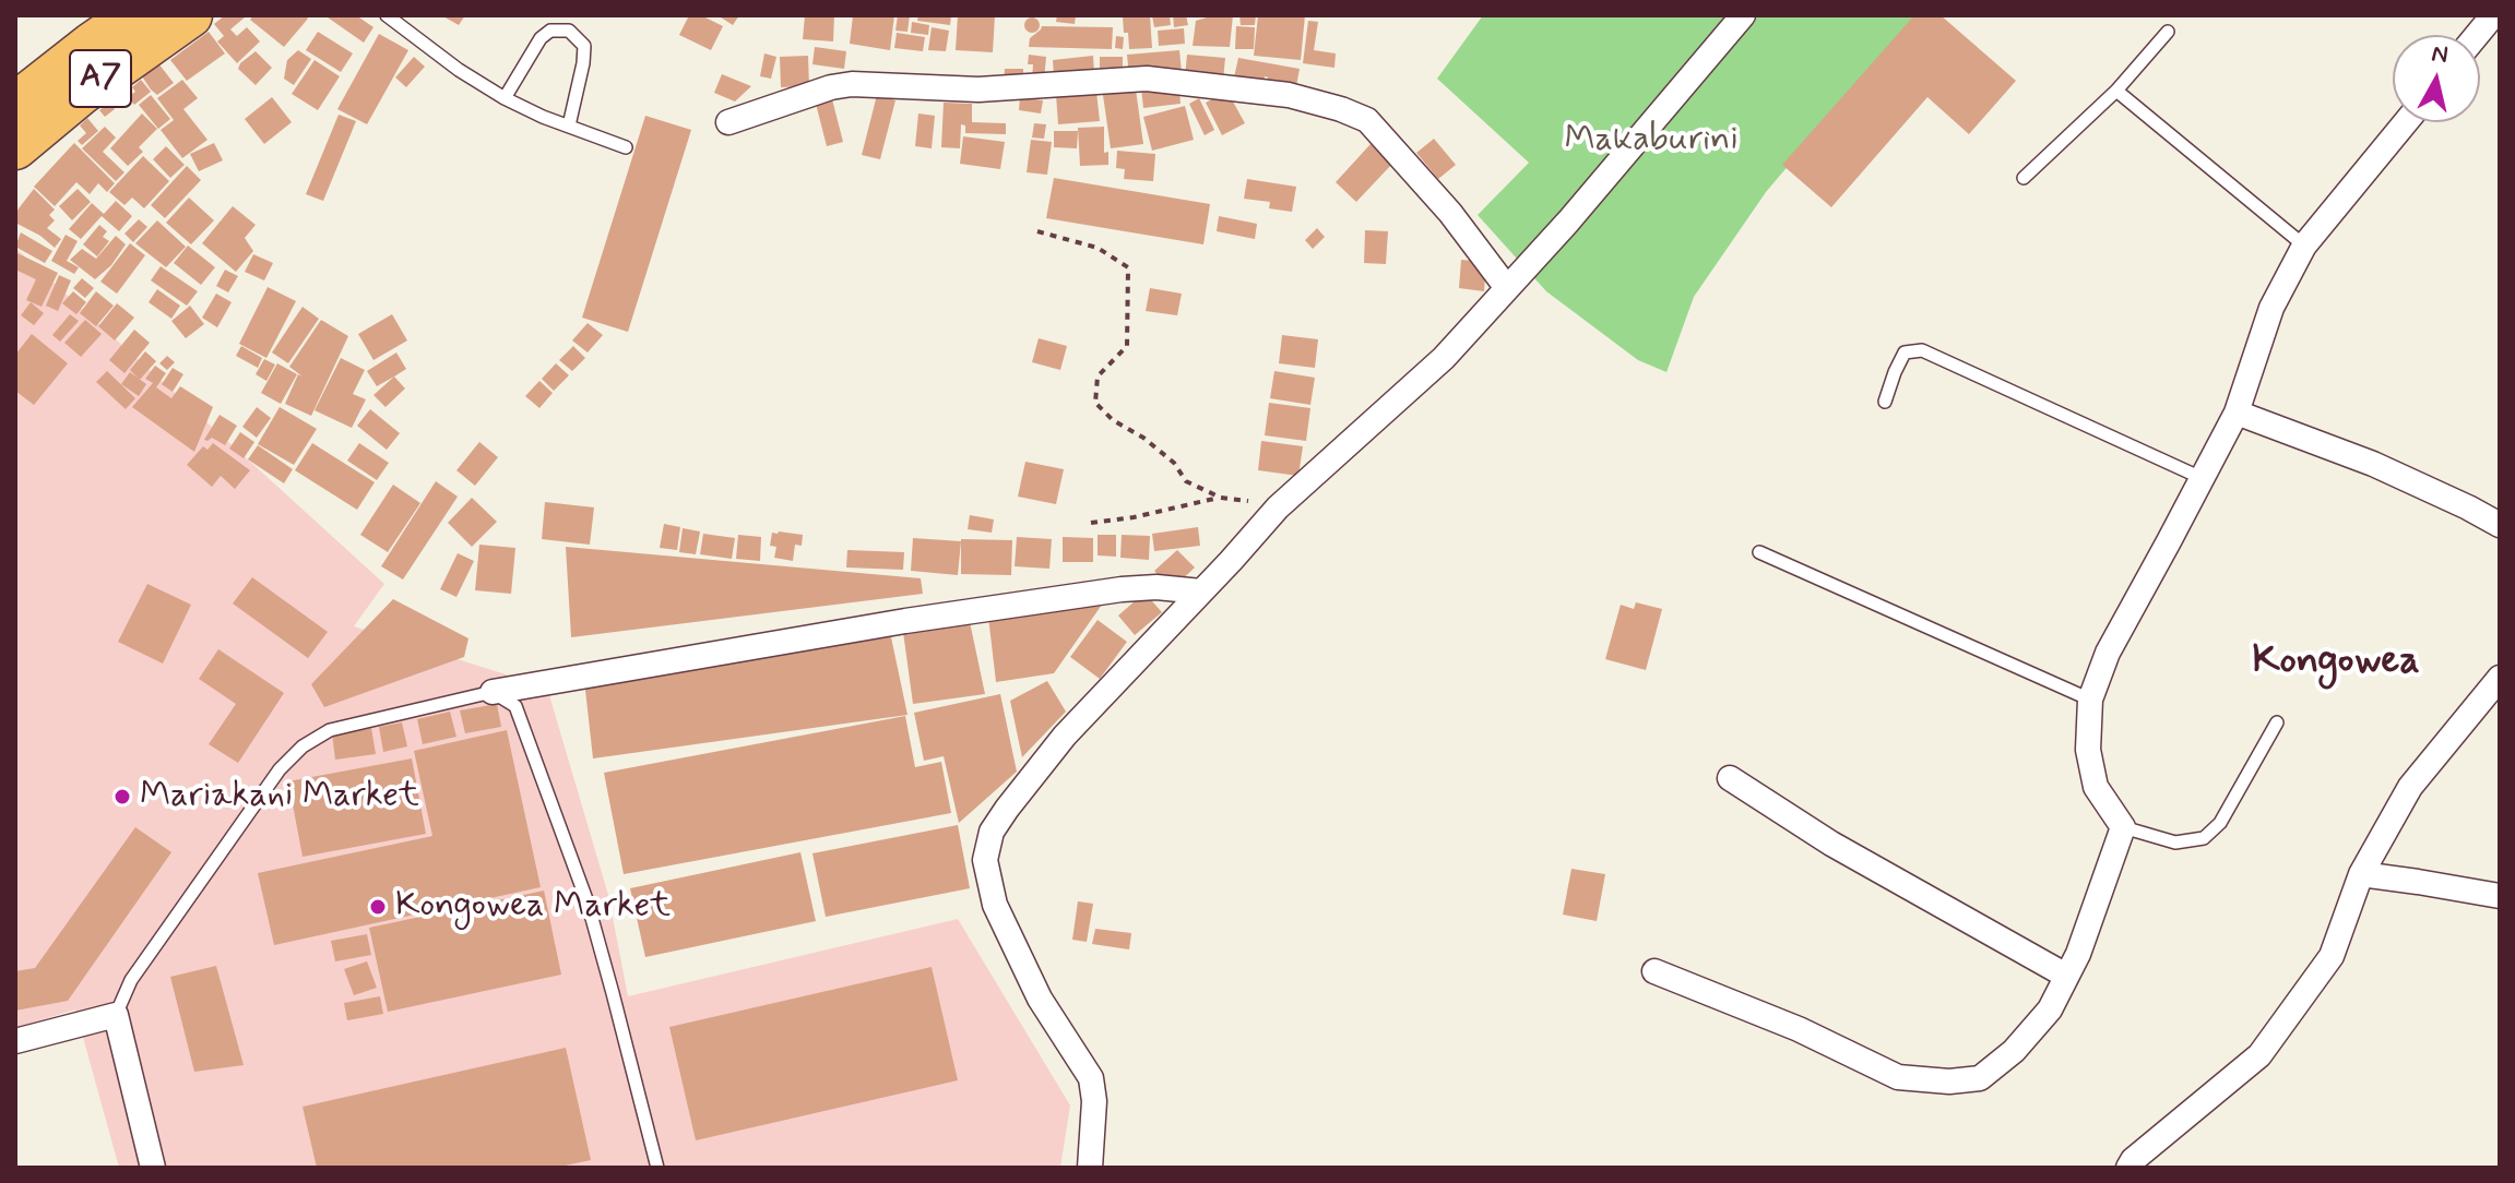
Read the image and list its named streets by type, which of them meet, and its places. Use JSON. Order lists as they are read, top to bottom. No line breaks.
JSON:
{"streets":{"highway":["A7"]},"districts":["Kongowea"],"parks":["Makaburini"],"places":["Mariakani Market","Kongowea Market"],"north":"top"}
